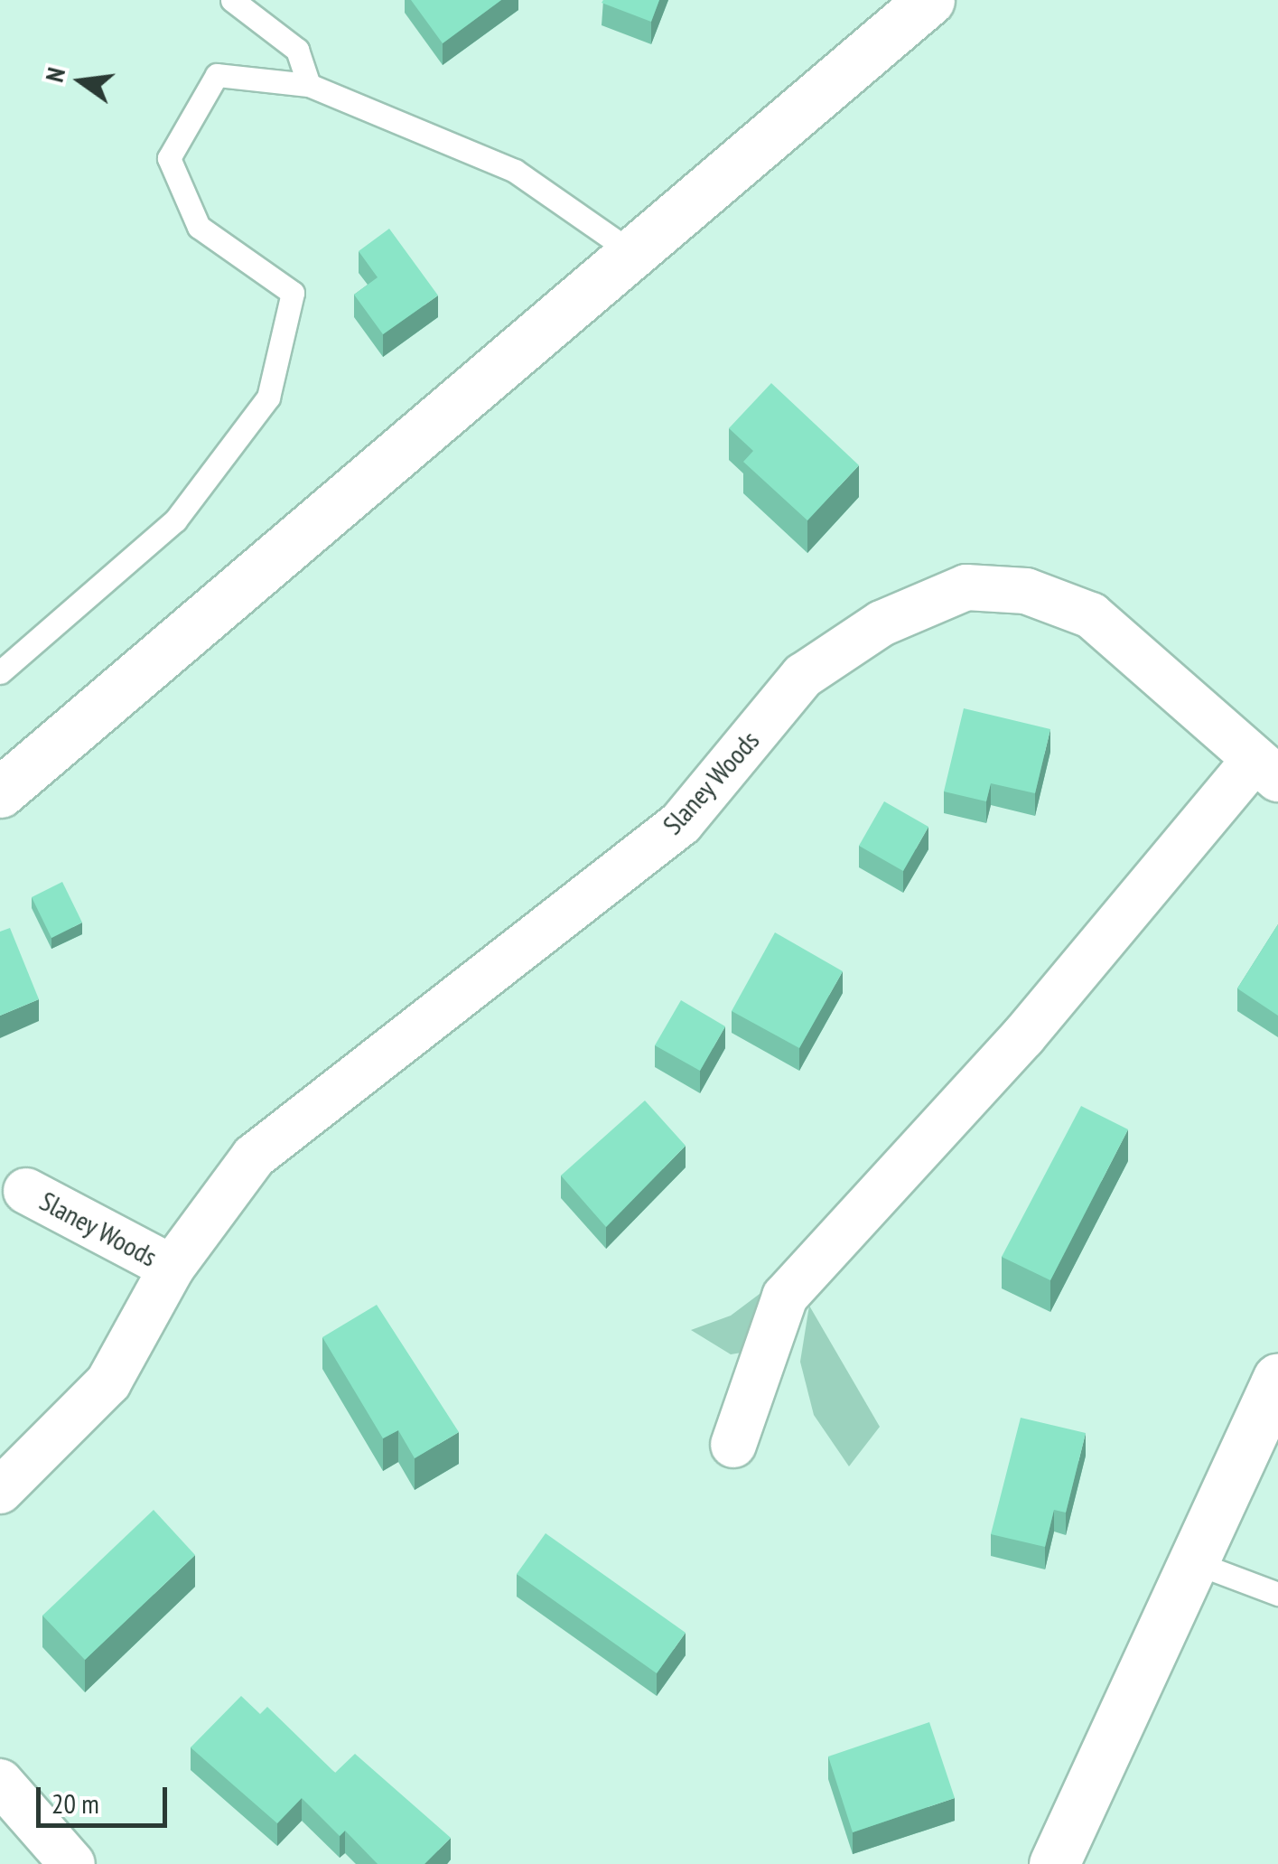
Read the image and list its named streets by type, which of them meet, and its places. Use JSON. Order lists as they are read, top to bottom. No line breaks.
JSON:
{"streets":{"street":["Slaney Woods"]},"scale_bar":"20 m","north":"left"}
